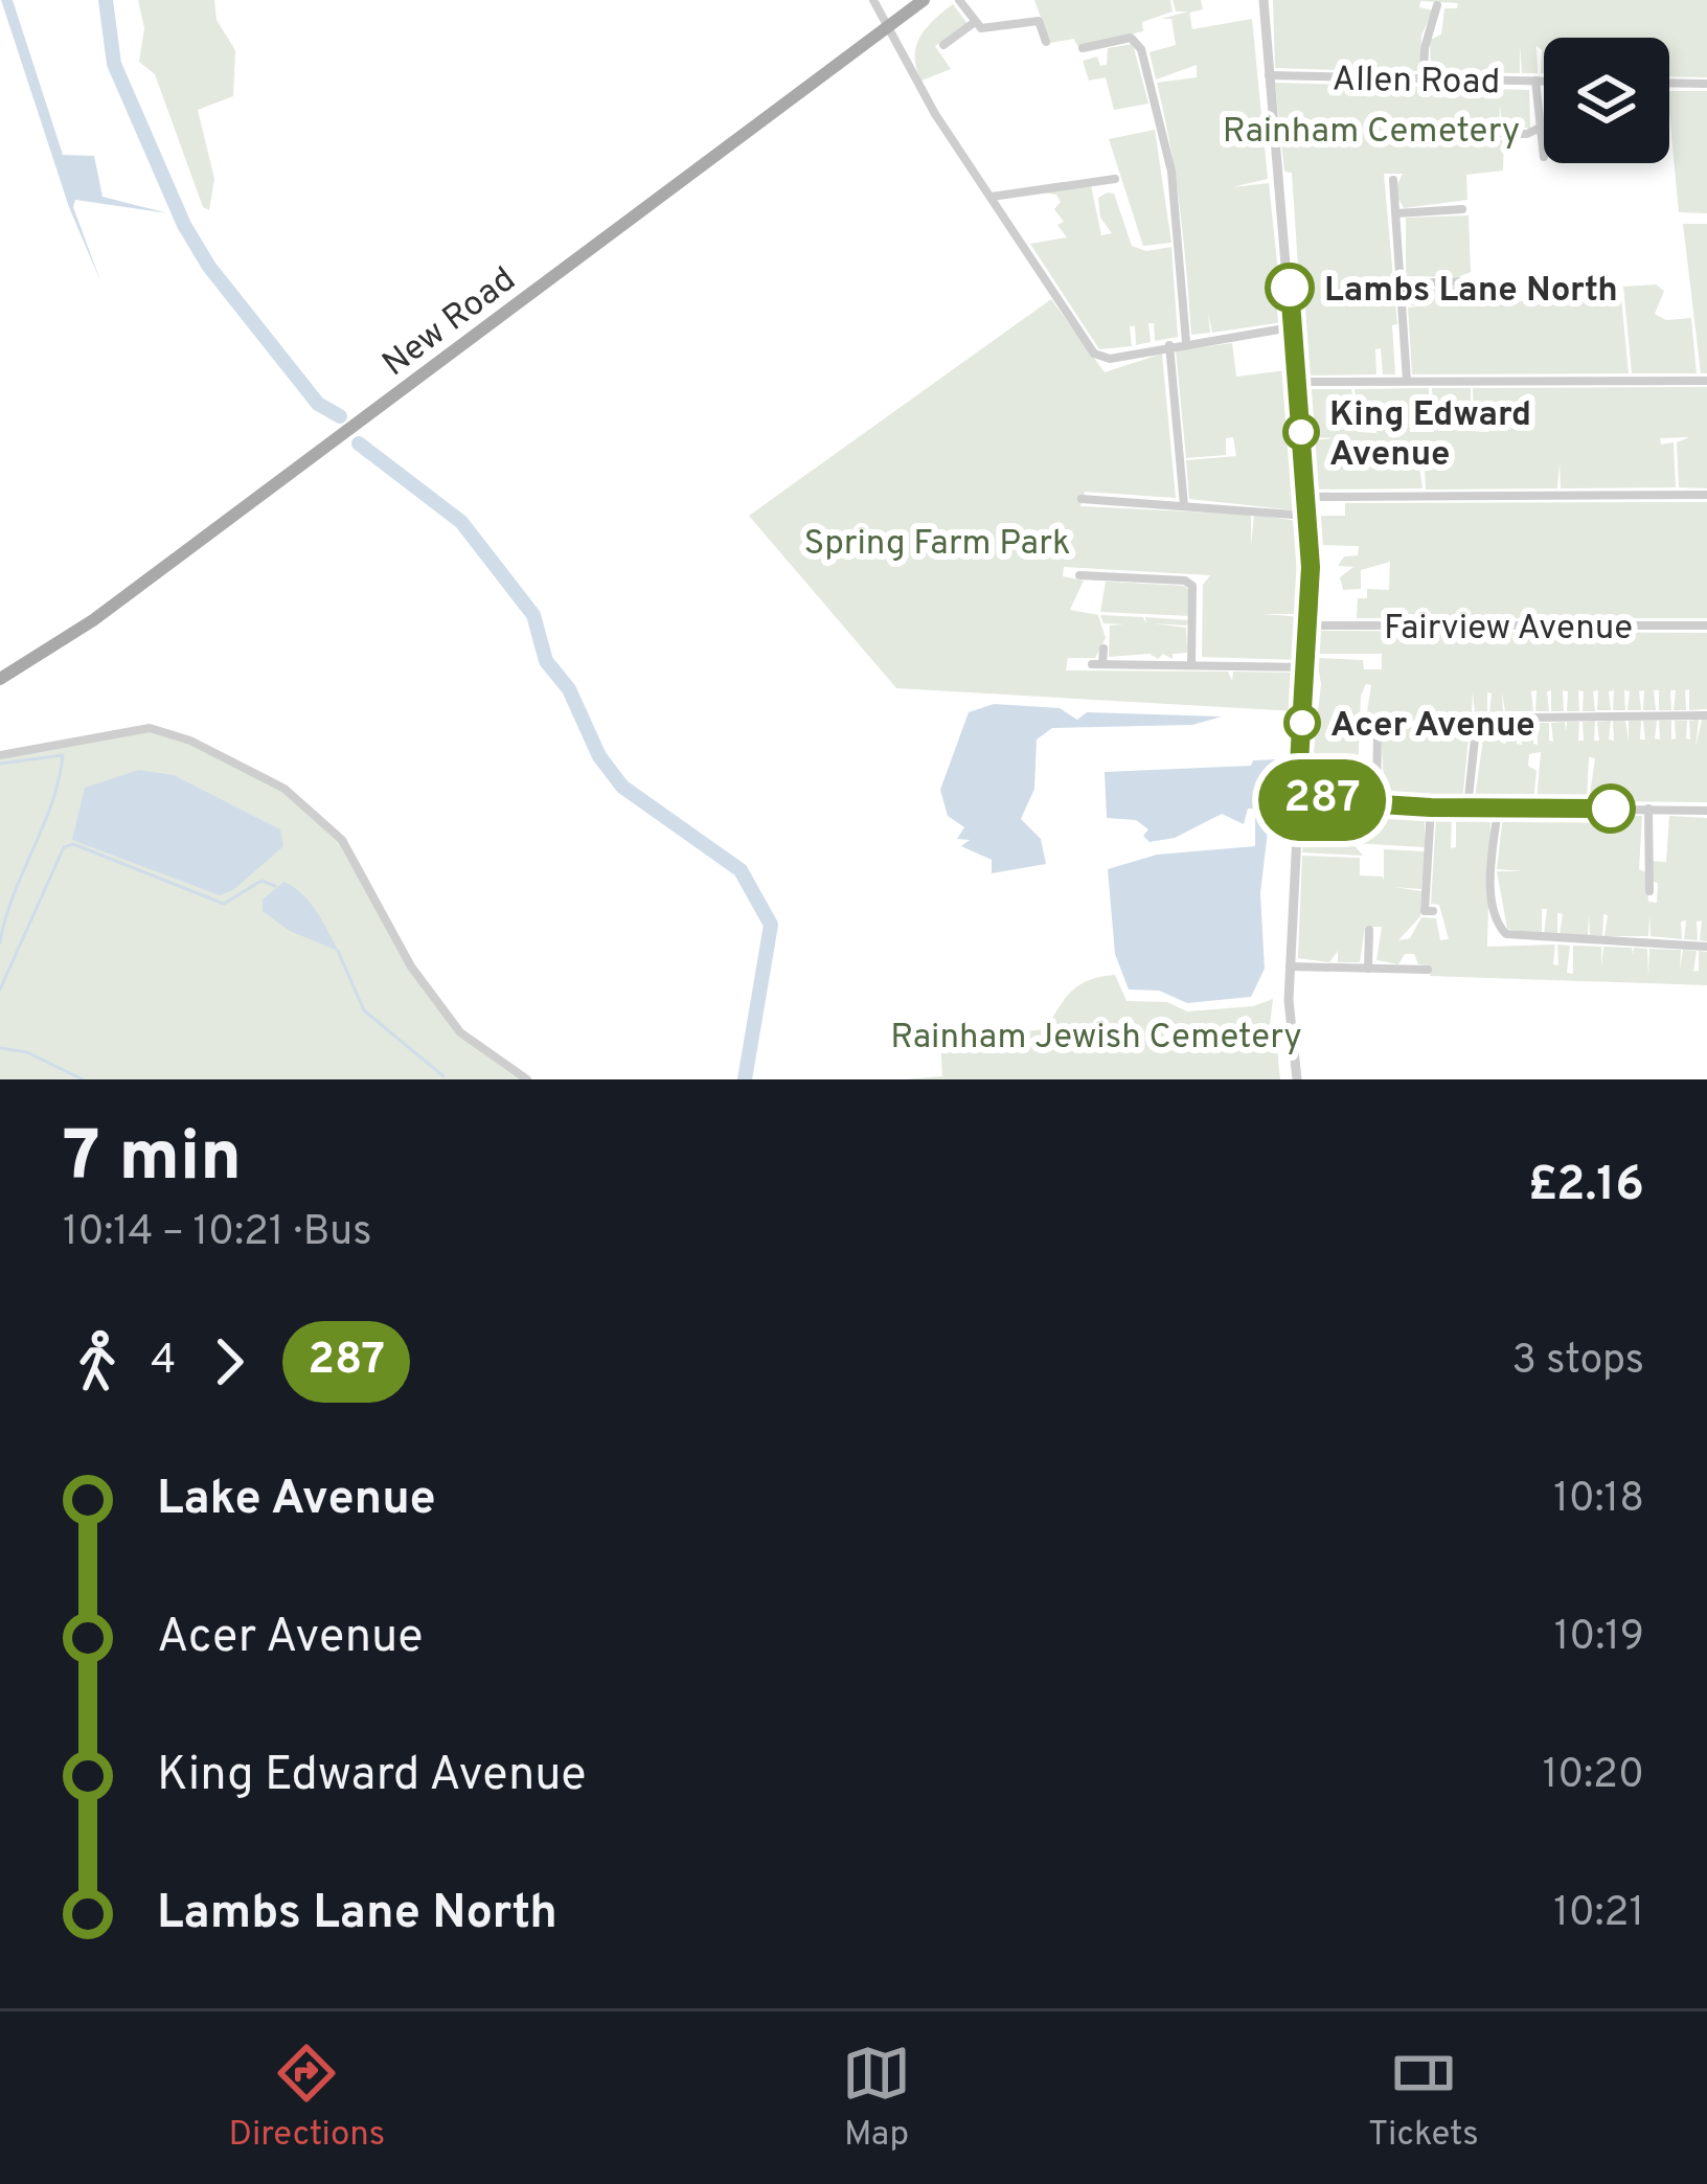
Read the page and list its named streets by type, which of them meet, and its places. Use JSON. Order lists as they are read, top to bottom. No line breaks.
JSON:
{"streets":{"main road":["New Road"],"street":["Allen Road","Fairview Avenue"]},"parks":["Rainham Cemetery","Spring Farm Park","Rainham Jewish Cemetery"],"places":["Lambs Lane North","King Edward Avenue","Acer Avenue"],"lines":["bus line 287"],"page":{"on_map":"287","heading":["7 min","10:14 – 10:21 · Bus","£2.16"],"legs":["4","287","3 stops"],"list":[{"name":"Lake Avenue","value":"10:18"},{"name":"Acer Avenue","value":"10:19"},{"name":"King Edward Avenue","value":"10:20"},{"name":"Lambs Lane North","value":"10:21"}],"tabs":["Directions","Map","Tickets"]}}
